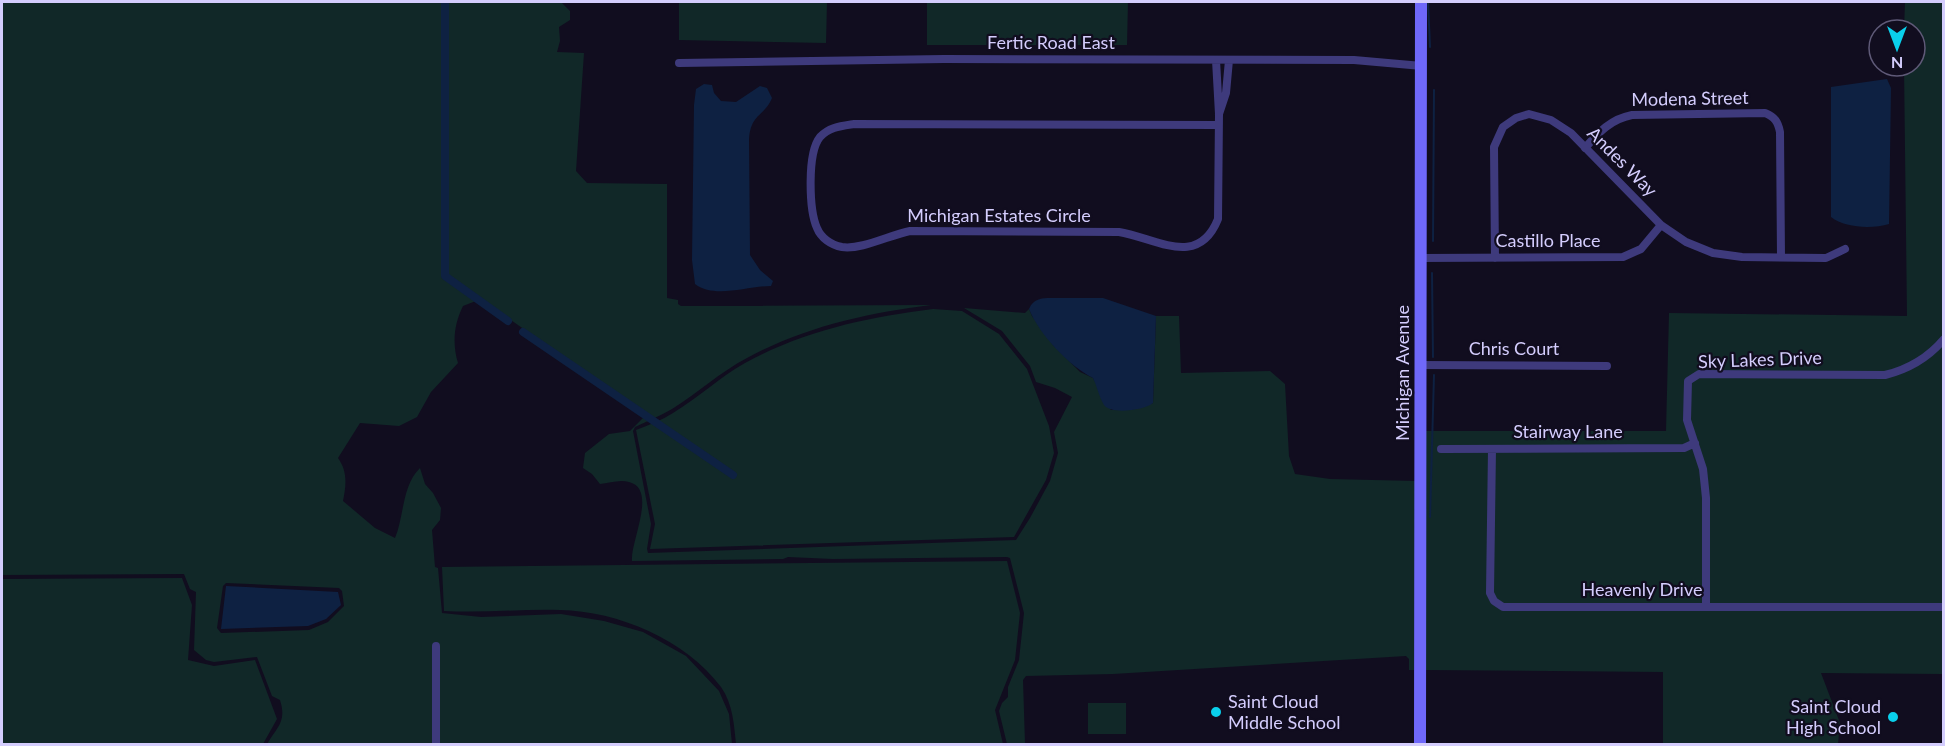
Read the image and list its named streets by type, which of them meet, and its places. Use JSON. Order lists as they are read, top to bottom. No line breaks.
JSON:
{"streets":{"street":["Fertic Road East","Modena Street","Andes Way","Michigan Estates Circle","Castillo Place","Chris Court","Sky Lakes Drive","Michigan Avenue","Stairway Lane","Heavenly Drive"]},"crossings":[["Fertic Road East","Michigan Estates Circle"],["Fertic Road East","Michigan Avenue"],["Modena Street","Andes Way"],["Andes Way","Castillo Place"],["Castillo Place","Michigan Avenue"],["Chris Court","Michigan Avenue"],["Sky Lakes Drive","Stairway Lane"],["Sky Lakes Drive","Heavenly Drive"],["Stairway Lane","Heavenly Drive"]],"places":["Saint Cloud Middle School","Saint Cloud High School"],"north":"bottom"}
